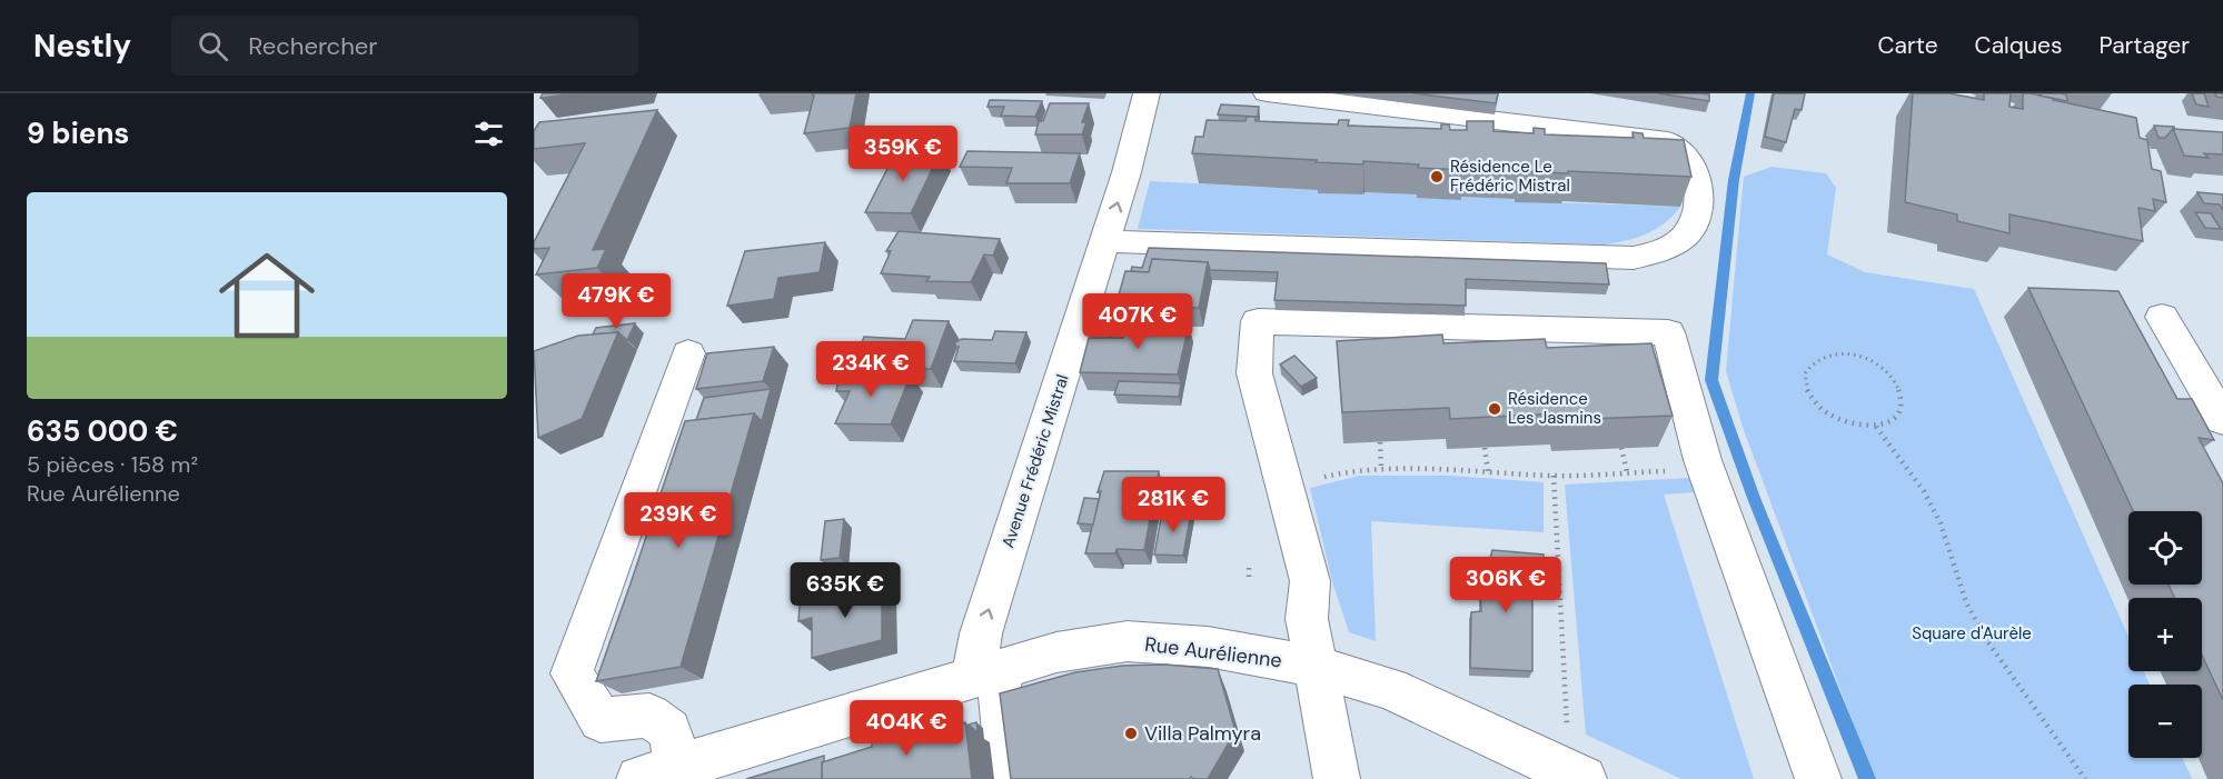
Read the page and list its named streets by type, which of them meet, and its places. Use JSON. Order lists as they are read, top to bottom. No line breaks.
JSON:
{"streets":{"street":["Avenue Frédéric Mistral","Rue Aurélienne"]},"crossings":[["Avenue Frédéric Mistral","Rue Aurélienne"]],"one_way":["Avenue Frédéric Mistral"],"parks":["Square d'Aurèle"],"places":["Résidence Le Frédéric Mistral","Résidence Les Jasmins","Villa Palmyra"],"page":{"header":"Nestly","search":"Rechercher","nav":["Carte","Calques","Partager"],"heading":"9 biens","price":["359K €","479K €","407K €","234K €","281K €","239K €","306K €","635K €","404K €"],"list":[{"name":"635 000 €","note":"5 pièces · 158 m² · Rue Aurélienne"}],"map_buttons":["+","−"]}}
